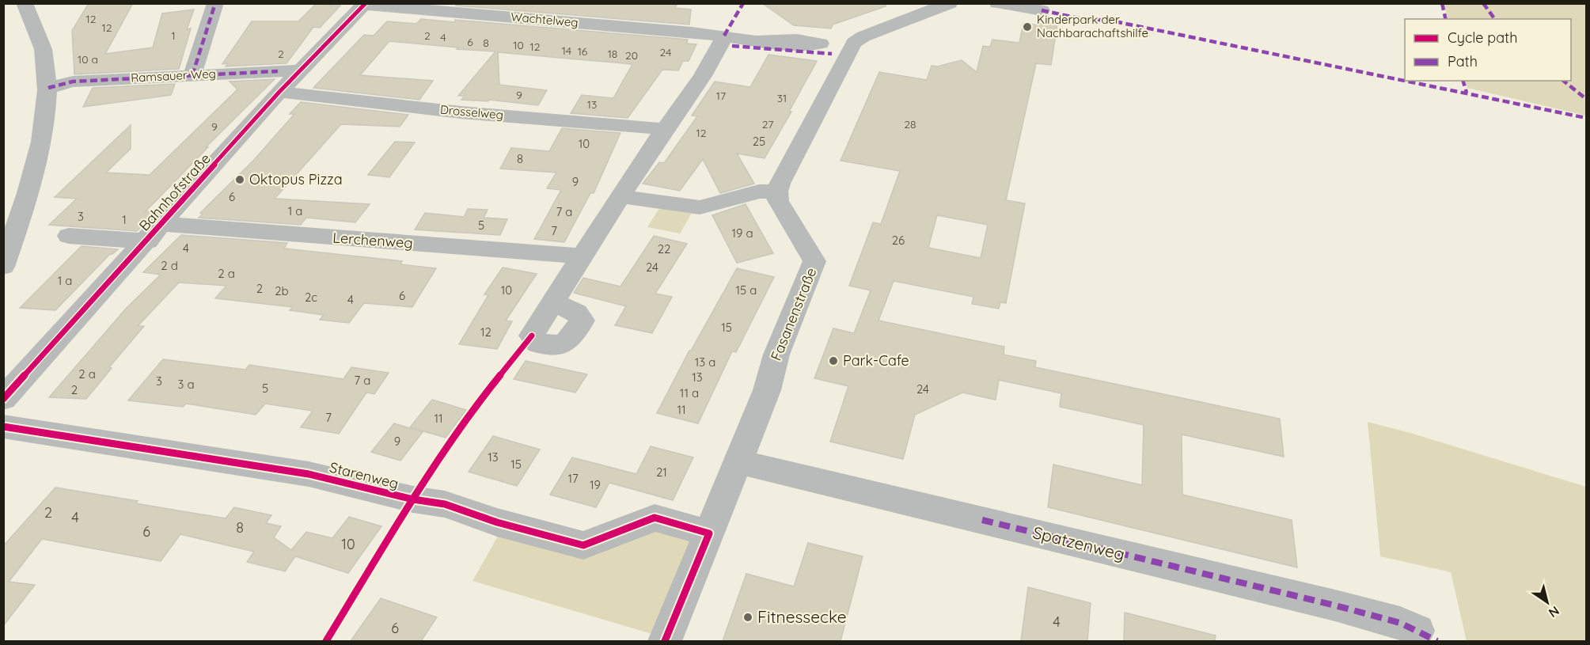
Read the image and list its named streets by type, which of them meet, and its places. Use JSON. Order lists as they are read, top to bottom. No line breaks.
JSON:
{"streets":{"street":["Wachtelweg","Ramsauer Weg","Drosselweg","Bahnhofstraße","Lerchenweg","Fasanenstraße","Starenweg","Spatzenweg"]},"crossings":[["Wachtelweg","Bahnhofstraße"],["Ramsauer Weg","Bahnhofstraße"],["Drosselweg","Bahnhofstraße"],["Bahnhofstraße","Lerchenweg"],["Fasanenstraße","Starenweg"],["Fasanenstraße","Spatzenweg"]],"places":["Kinderpark der Nachbarachaftshilfe","Oktopus Pizza","Park-Cafe","Fitnessecke"],"house_numbers":["12","12","1","2","4","6","8","10","12","14","16","24","2","18","20","10 a","9","17","31","13","27","28","9","12","25","10","8","9","6","1 a","7 a","3","1","5","7","19 a","26","4","22","2 d","24","2 a","1 a","2","10","15 a","2b","6","2c","4","15","12","13 a","2 a","13","7 a","3","3 a","5","24","2","11 a","11","7","11","9","13","15","21","17","19","2","4","8","6","10","4","6"],"legend":["Cycle path","Path"],"north":"bottom right"}
